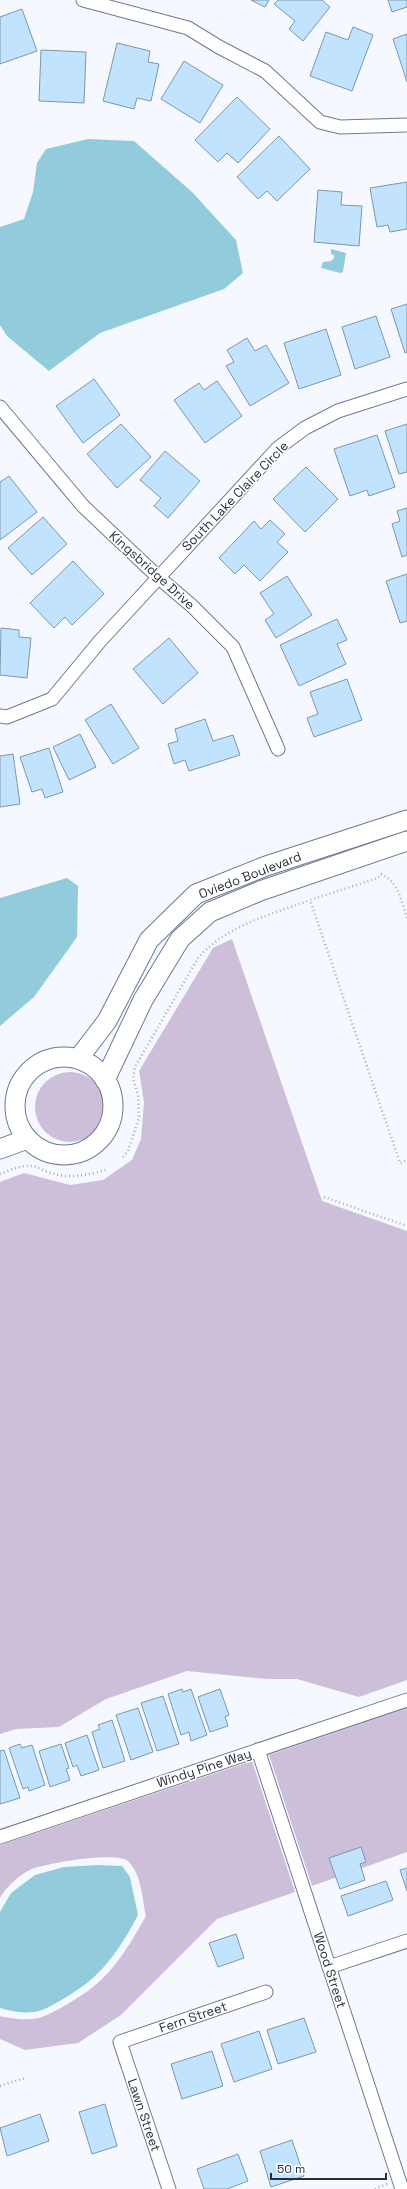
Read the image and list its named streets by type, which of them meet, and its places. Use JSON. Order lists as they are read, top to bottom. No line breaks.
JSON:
{"streets":{"street":["South Lake Claire Circle","Kingsbridge Drive","Oviedo Boulevard","Windy Pine Way","Wood Street","Fern Street","Lawn Street"]},"crossings":[["South Lake Claire Circle","Kingsbridge Drive"],["Windy Pine Way","Wood Street"],["Fern Street","Lawn Street"]],"scale_bar":"50 m"}
